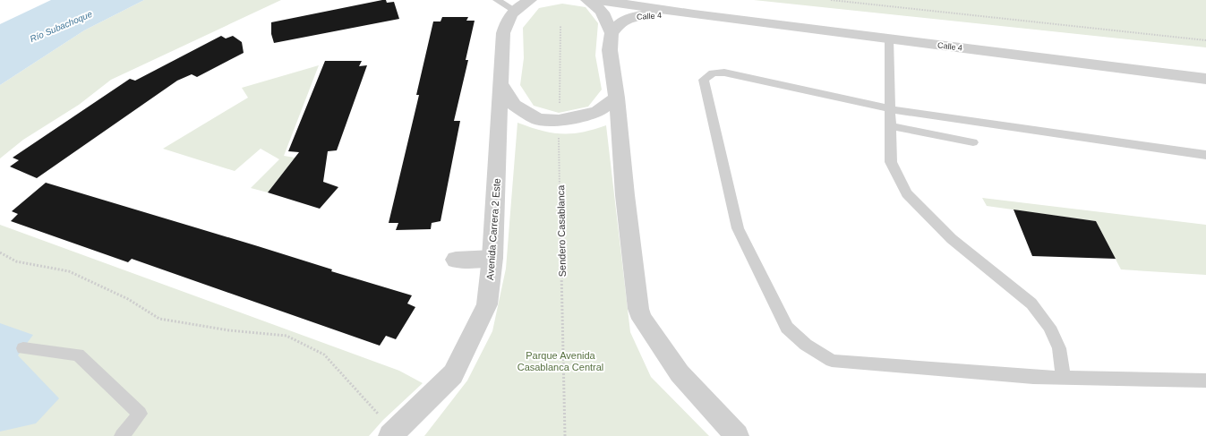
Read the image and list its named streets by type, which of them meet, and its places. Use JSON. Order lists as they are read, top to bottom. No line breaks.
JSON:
{"streets":{"street":["Calle 4","Avenida Carrera 2 Este"],"path":["Sendero Casablanca"]},"water":["Río Subachoque"],"parks":["Parque Avenida Casablanca Central"]}
